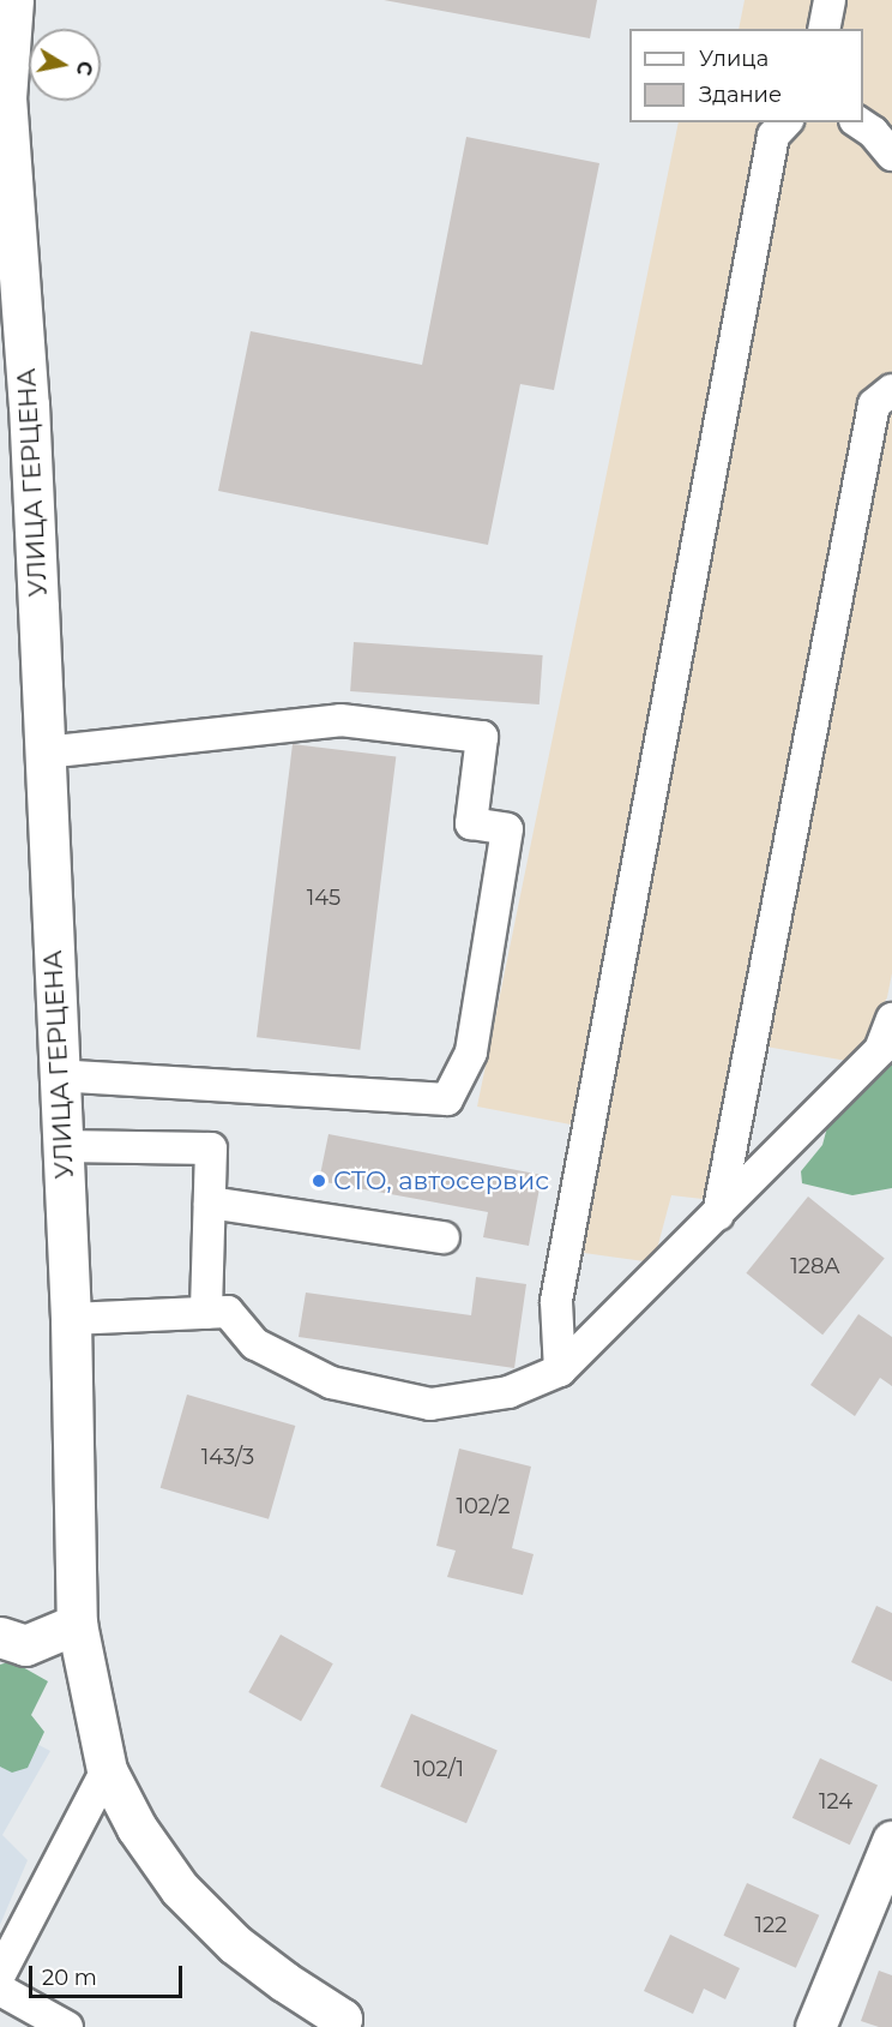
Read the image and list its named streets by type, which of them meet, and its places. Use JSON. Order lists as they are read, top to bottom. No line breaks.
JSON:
{"streets":{"street":["УЛИЦА ГЕРЦЕНА"]},"places":["СТО, автосервис"],"house_numbers":["145","128А","143/3","102/2","102/1","124","122"],"legend":["Улица","Здание"],"scale_bar":"20 m","north":"right"}
